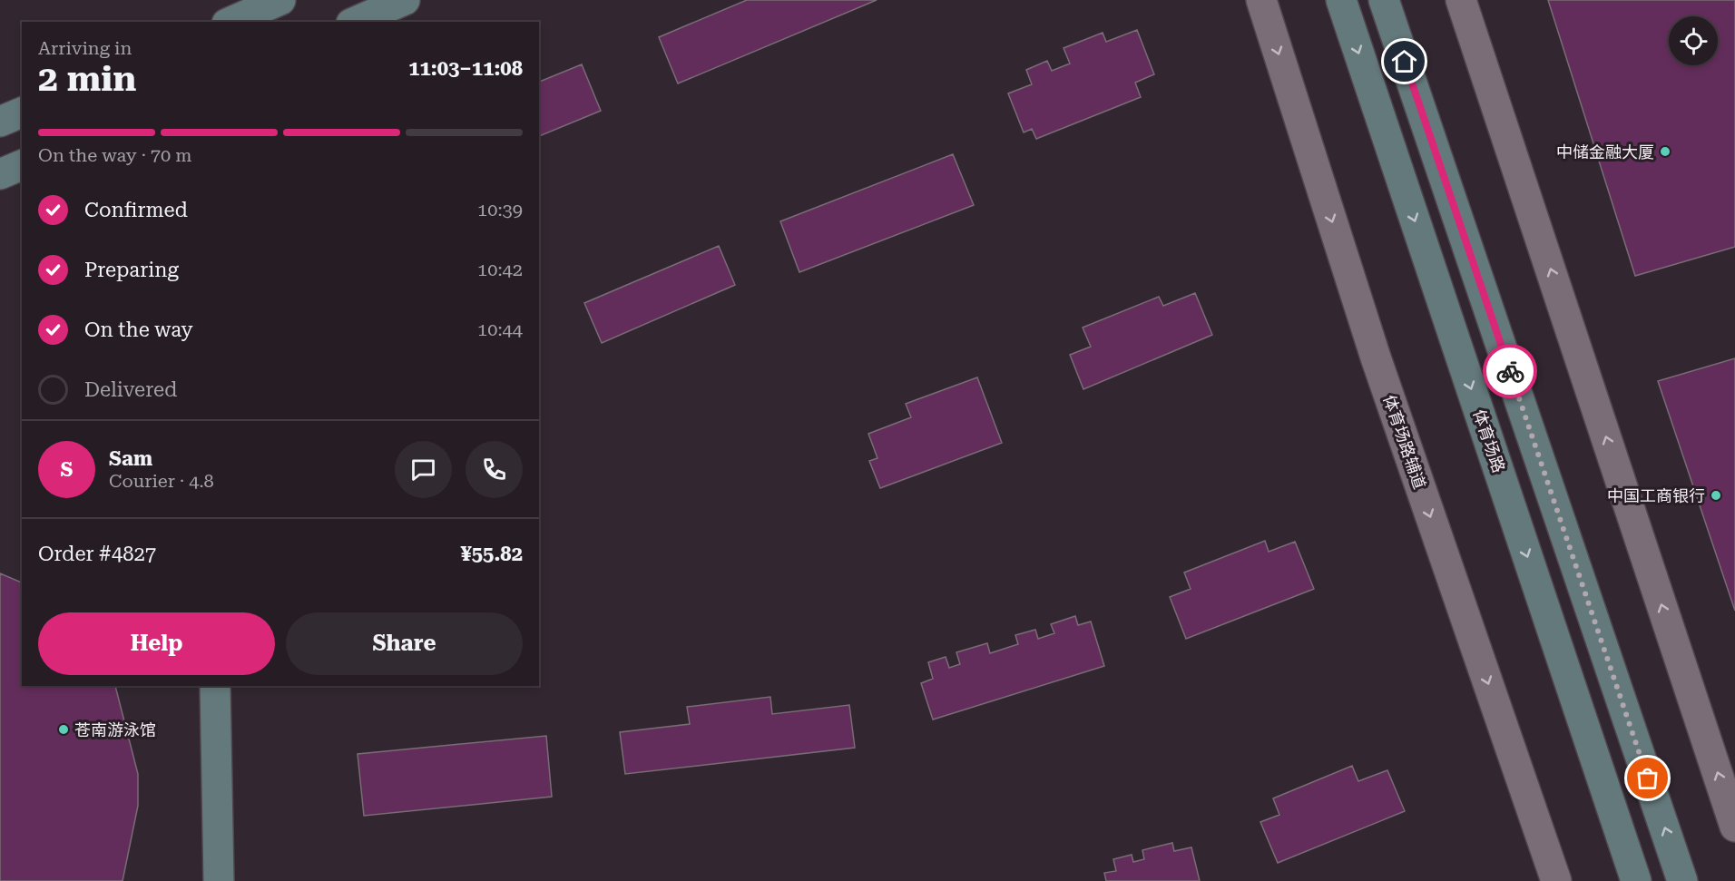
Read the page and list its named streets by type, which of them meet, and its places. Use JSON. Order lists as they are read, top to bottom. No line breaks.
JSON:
{"streets":{"main road":["体育场路"],"street":["体育场路辅道"]},"places":["中储金融大厦","中国工商银行","苍南游泳馆"],"page":{"heading":["2 min","Arriving in","11:03–11:08"],"panel":["Sam","Courier · 4.8","Order #4827","¥55.82"],"bar":"On the way · 70 m","list":[["Confirmed","10:39"],["Preparing","10:42"],["On the way","10:44"],"Delivered"],"round":"S","buttons":["Help","Share"]}}
